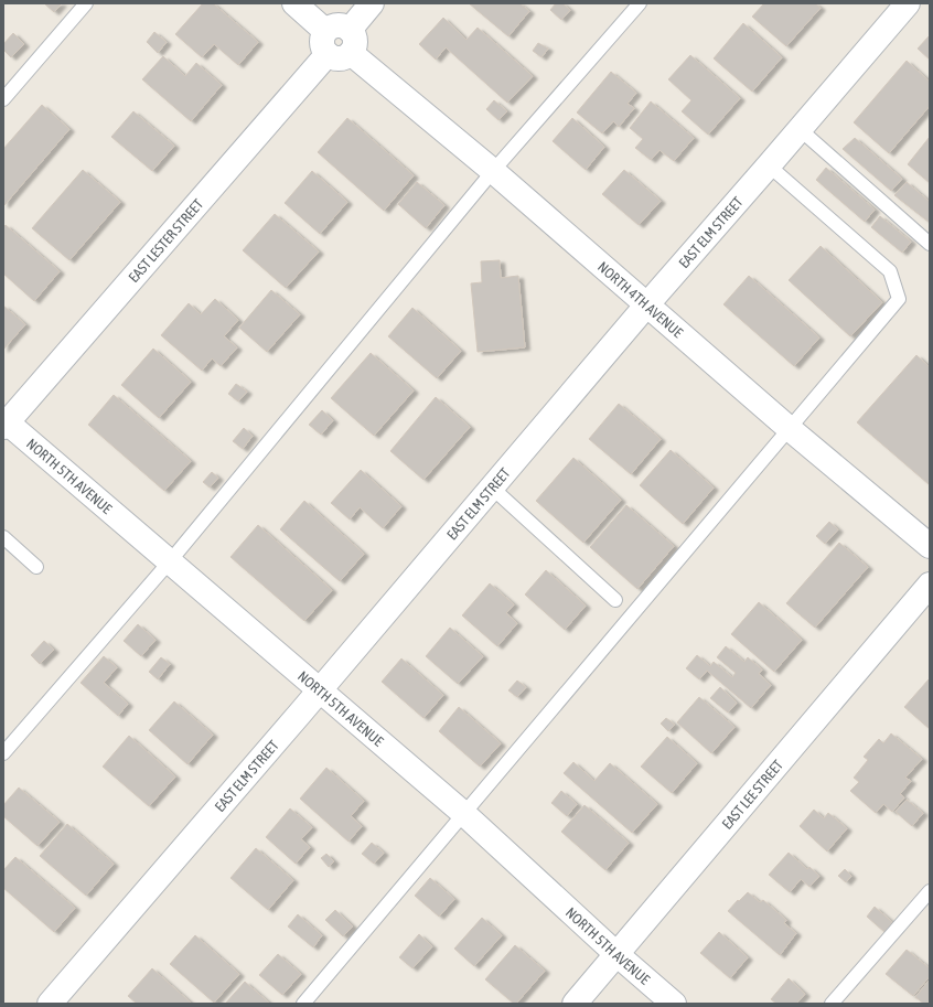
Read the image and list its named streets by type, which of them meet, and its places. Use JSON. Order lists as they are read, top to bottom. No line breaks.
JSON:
{"streets":{"street":["EAST ELM STREET","EAST LESTER STREET","NORTH 4TH AVENUE","NORTH 5TH AVENUE","EAST LEE STREET"]},"crossings":[["EAST ELM STREET","NORTH 4TH AVENUE"],["EAST ELM STREET","NORTH 5TH AVENUE"],["EAST LESTER STREET","NORTH 4TH AVENUE"],["EAST LESTER STREET","NORTH 5TH AVENUE"],["NORTH 5TH AVENUE","EAST LEE STREET"]]}
